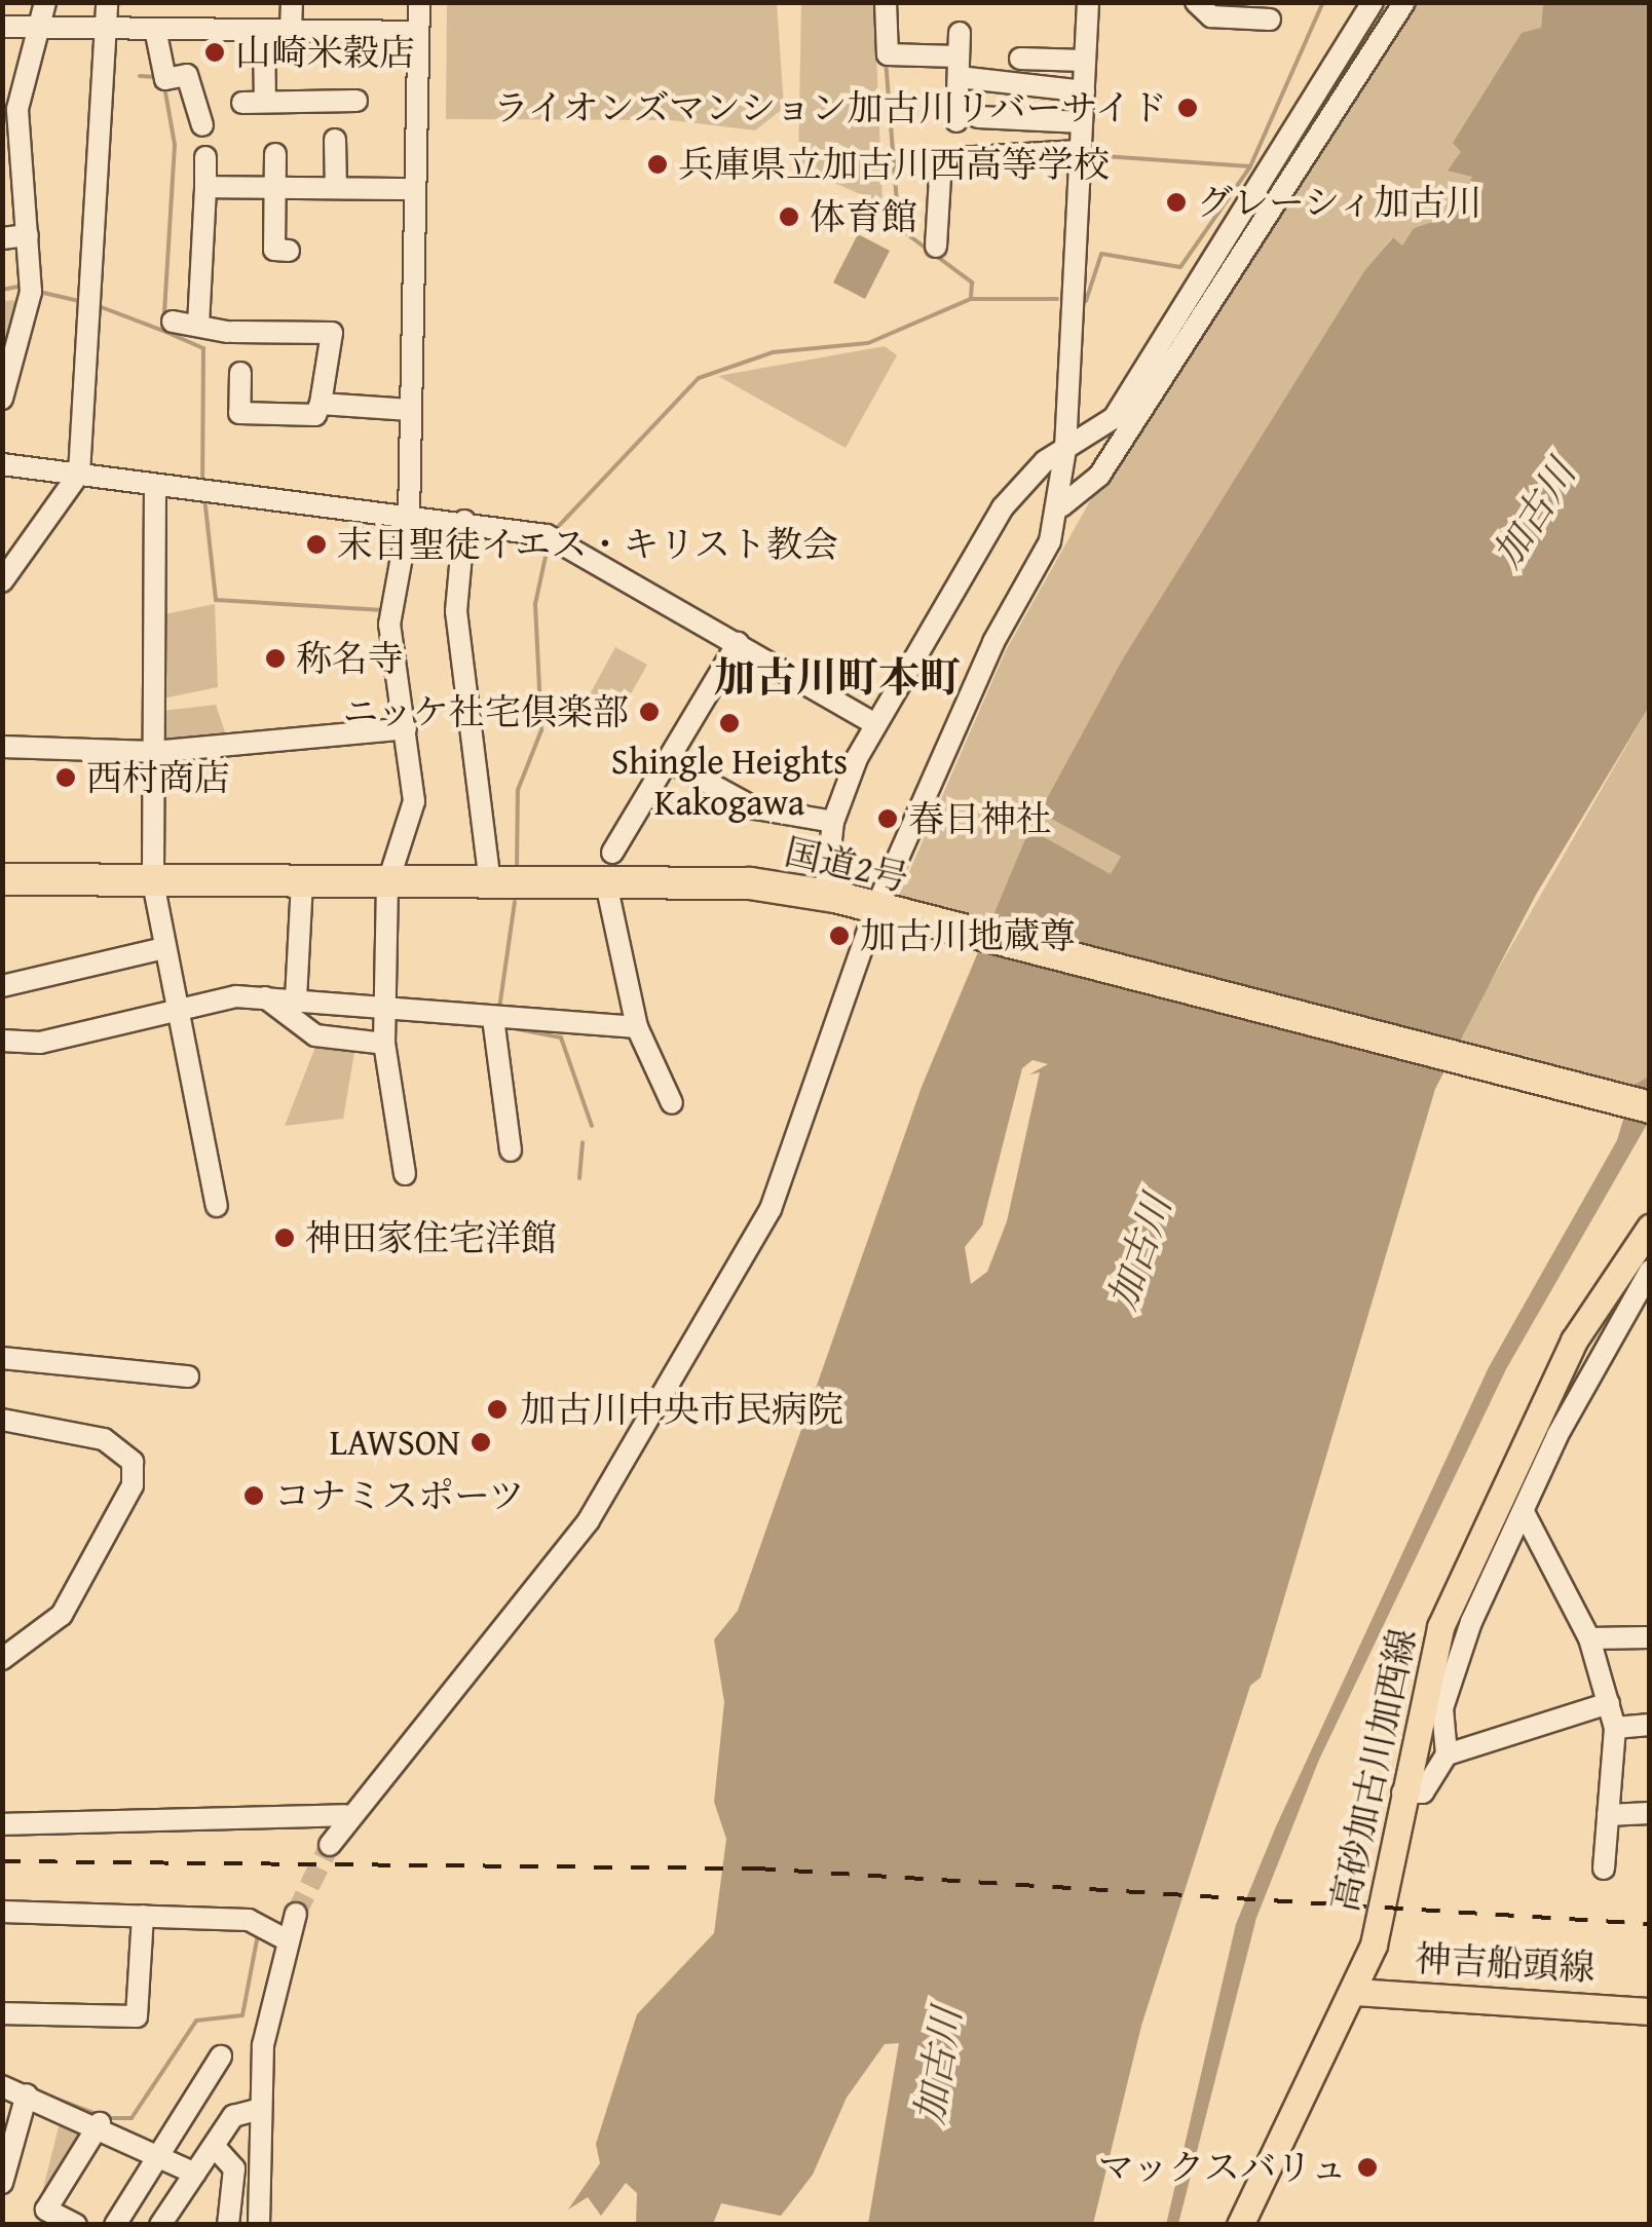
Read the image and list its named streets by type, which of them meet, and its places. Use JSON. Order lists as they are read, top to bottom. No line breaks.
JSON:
{"streets":{"highway":["国道2号"],"main road":["高砂加古川加西線","神吉船頭線"]},"crossings":[["高砂加古川加西線","神吉船頭線"]],"districts":["加古川町本町"],"water":["加古川"],"places":["山崎米穀店","ライオンズマンション加古川リバーサイド","兵庫県立加古川西高等学校","グレーシィ加古川","体育館","末日聖徒イエス・キリスト教会","称名寺","ニッケ社宅倶楽部","Shingle Heights Kakogawa","西村商店","春日神社","加古川地蔵尊","神田家住宅洋館","加古川中央市民病院","LAWSON","コナミスポーツ","マックスバリュ"]}
